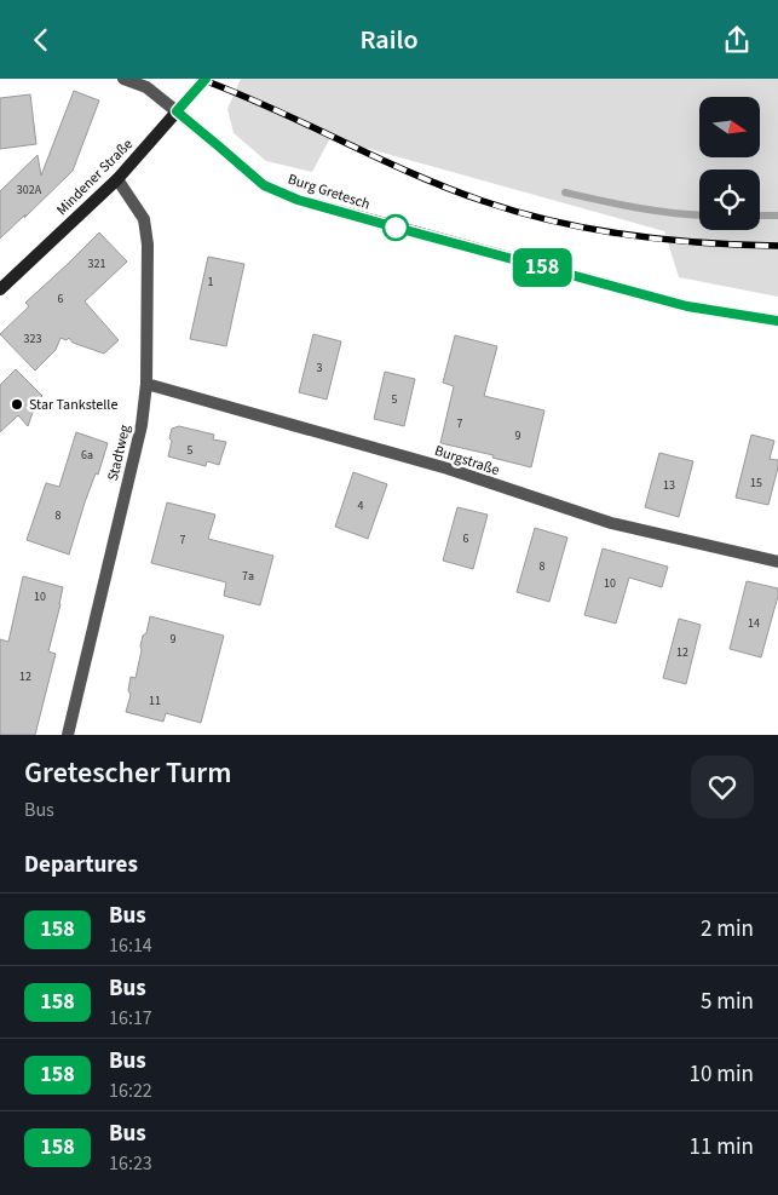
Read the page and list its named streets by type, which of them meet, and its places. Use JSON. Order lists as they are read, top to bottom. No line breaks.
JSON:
{"streets":{"street":["Mindener Straße","Burg Gretesch","Stadtweg","Burgstraße"]},"crossings":[["Mindener Straße","Burg Gretesch"],["Mindener Straße","Stadtweg"],["Stadtweg","Burgstraße"]],"places":["Star Tankstelle"],"lines":["bus line 158"],"house_numbers":["302A","321","1","6","323","3","5","7","9","5","6a","15","13","4","8","6","7","8","7a","10","10","14","9","12","12","11"],"north":"right","page":{"header":"Railo","on_map":"158","heading":[["Gretescher Turm","Bus"],"Departures"],"list":[{"mark":"158","name":"Bus","note":"16:14","value":"2 min"},{"mark":"158","name":"Bus","note":"16:17","value":"5 min"},{"mark":"158","name":"Bus","note":"16:22","value":"10 min"},{"mark":"158","name":"Bus","note":"16:23","value":"11 min"}]}}
